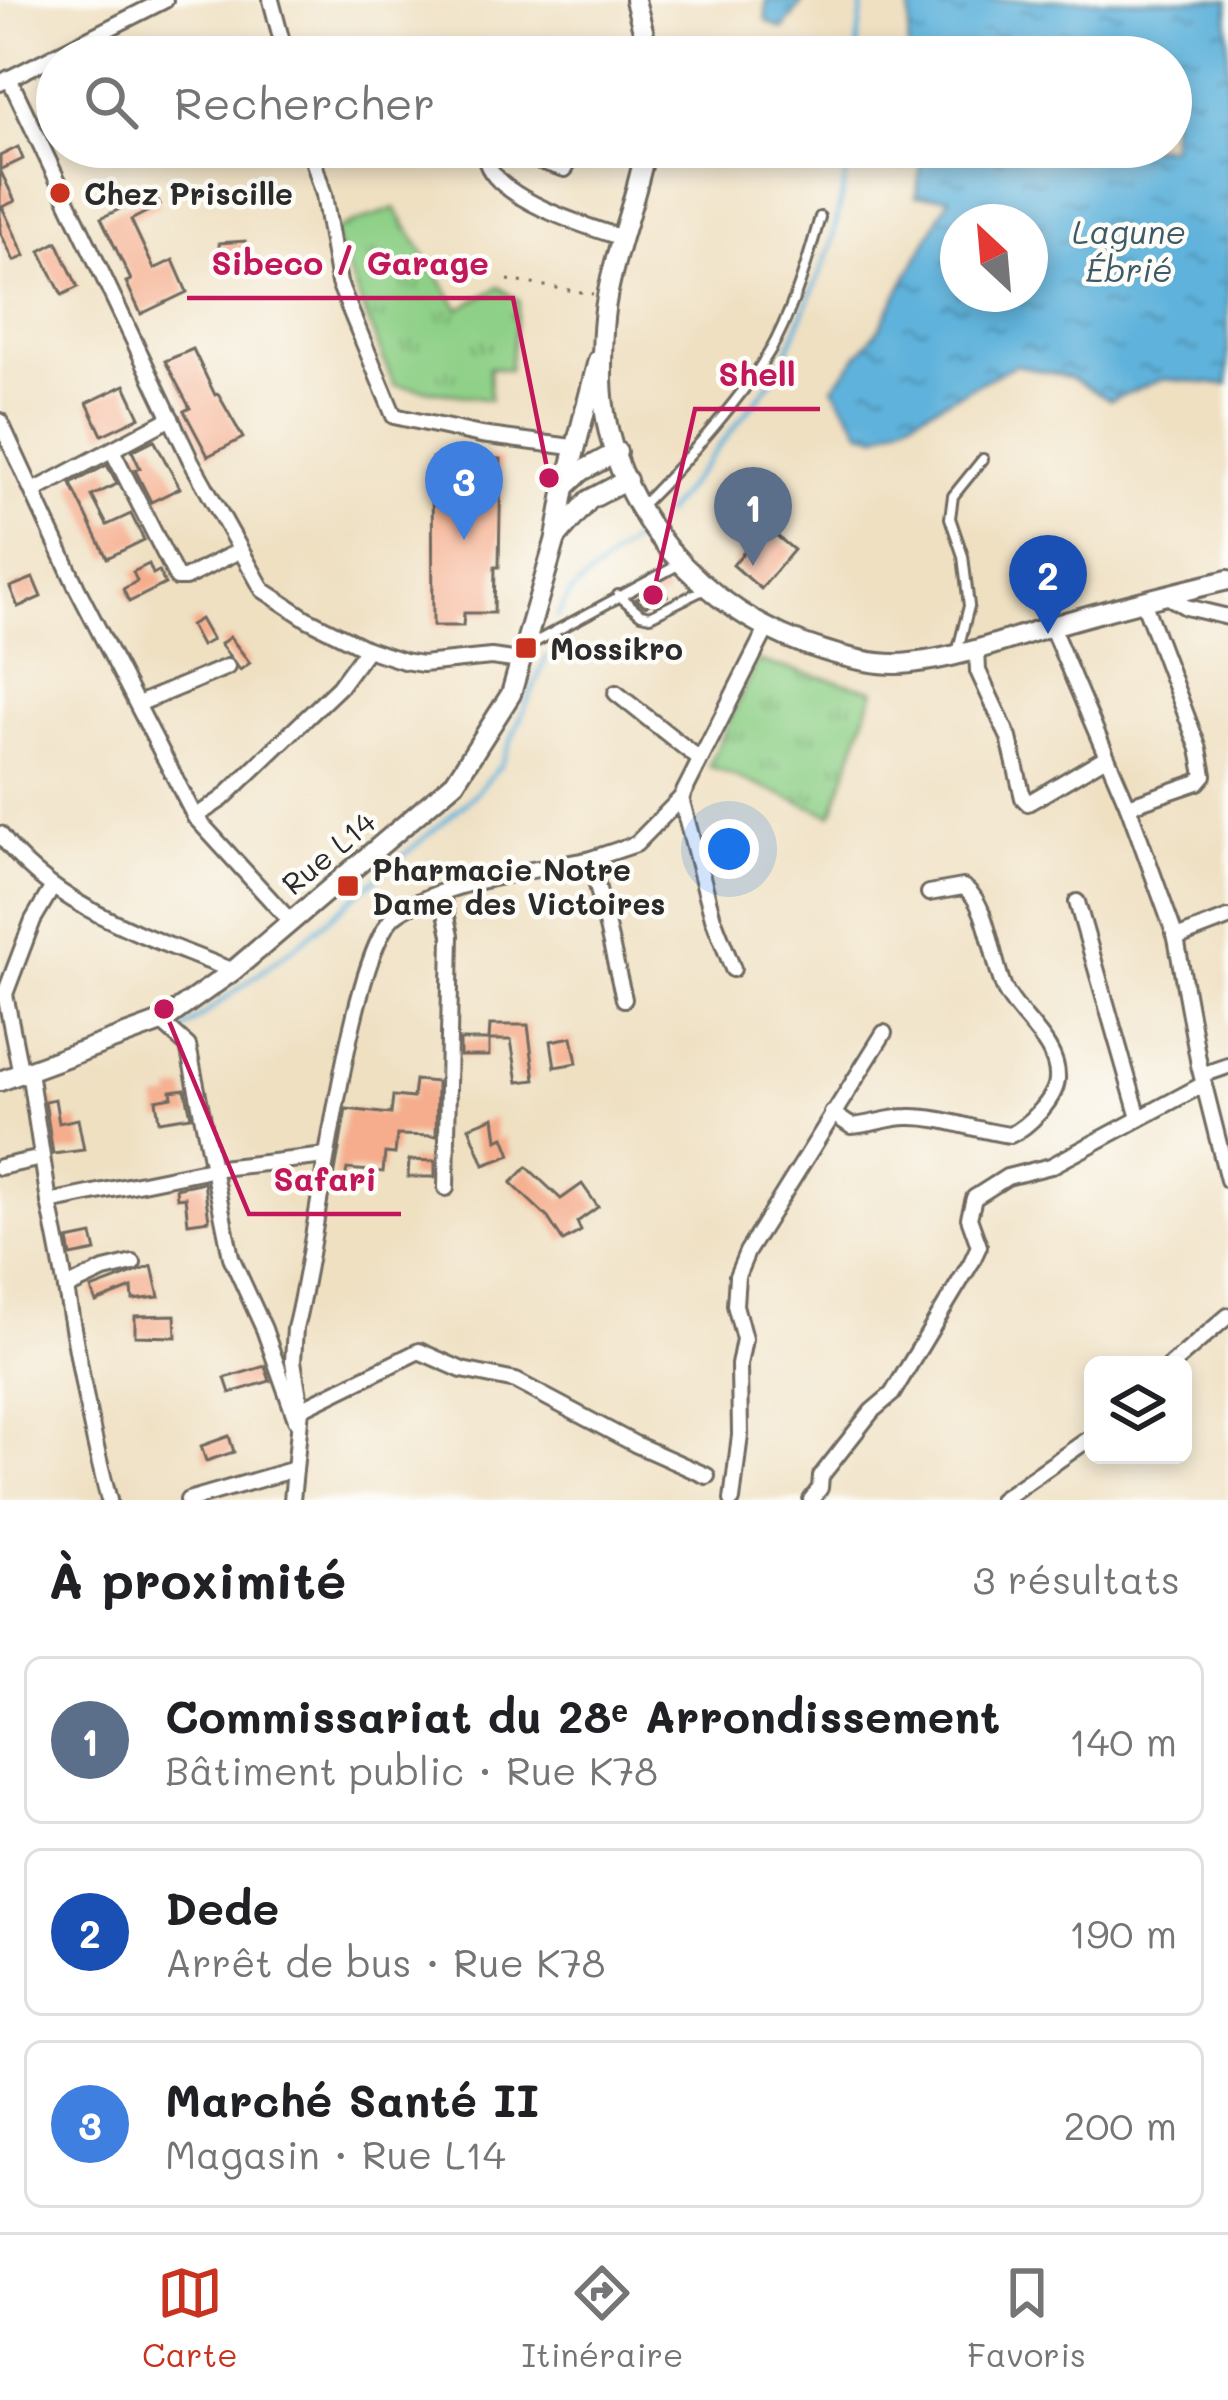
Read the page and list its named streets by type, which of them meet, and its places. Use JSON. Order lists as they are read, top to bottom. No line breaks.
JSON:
{"streets":{"street":["Rue L14"]},"water":["Lagune Ébrié"],"places":{"other":["Chez Priscille","Sibeco / Garage","Shell","Safari"],"transit":["Mossikro","Pharmacie Notre Dame des Victoires"]},"north":"top left","page":{"search":"Rechercher","pins":["3","1","2"],"heading":["À proximité","3 résultats"],"list":[{"mark":"1","name":"Commissariat du 28ᵉ Arrondissement","note":"Bâtiment public · Rue K78","value":"140 m"},{"mark":"2","name":"Dede","note":"Arrêt de bus · Rue K78","value":"190 m"},{"mark":"3","name":"Marché Santé II","note":"Magasin · Rue L14","value":"200 m"}],"nav":["Carte","Itinéraire","Favoris"]}}
